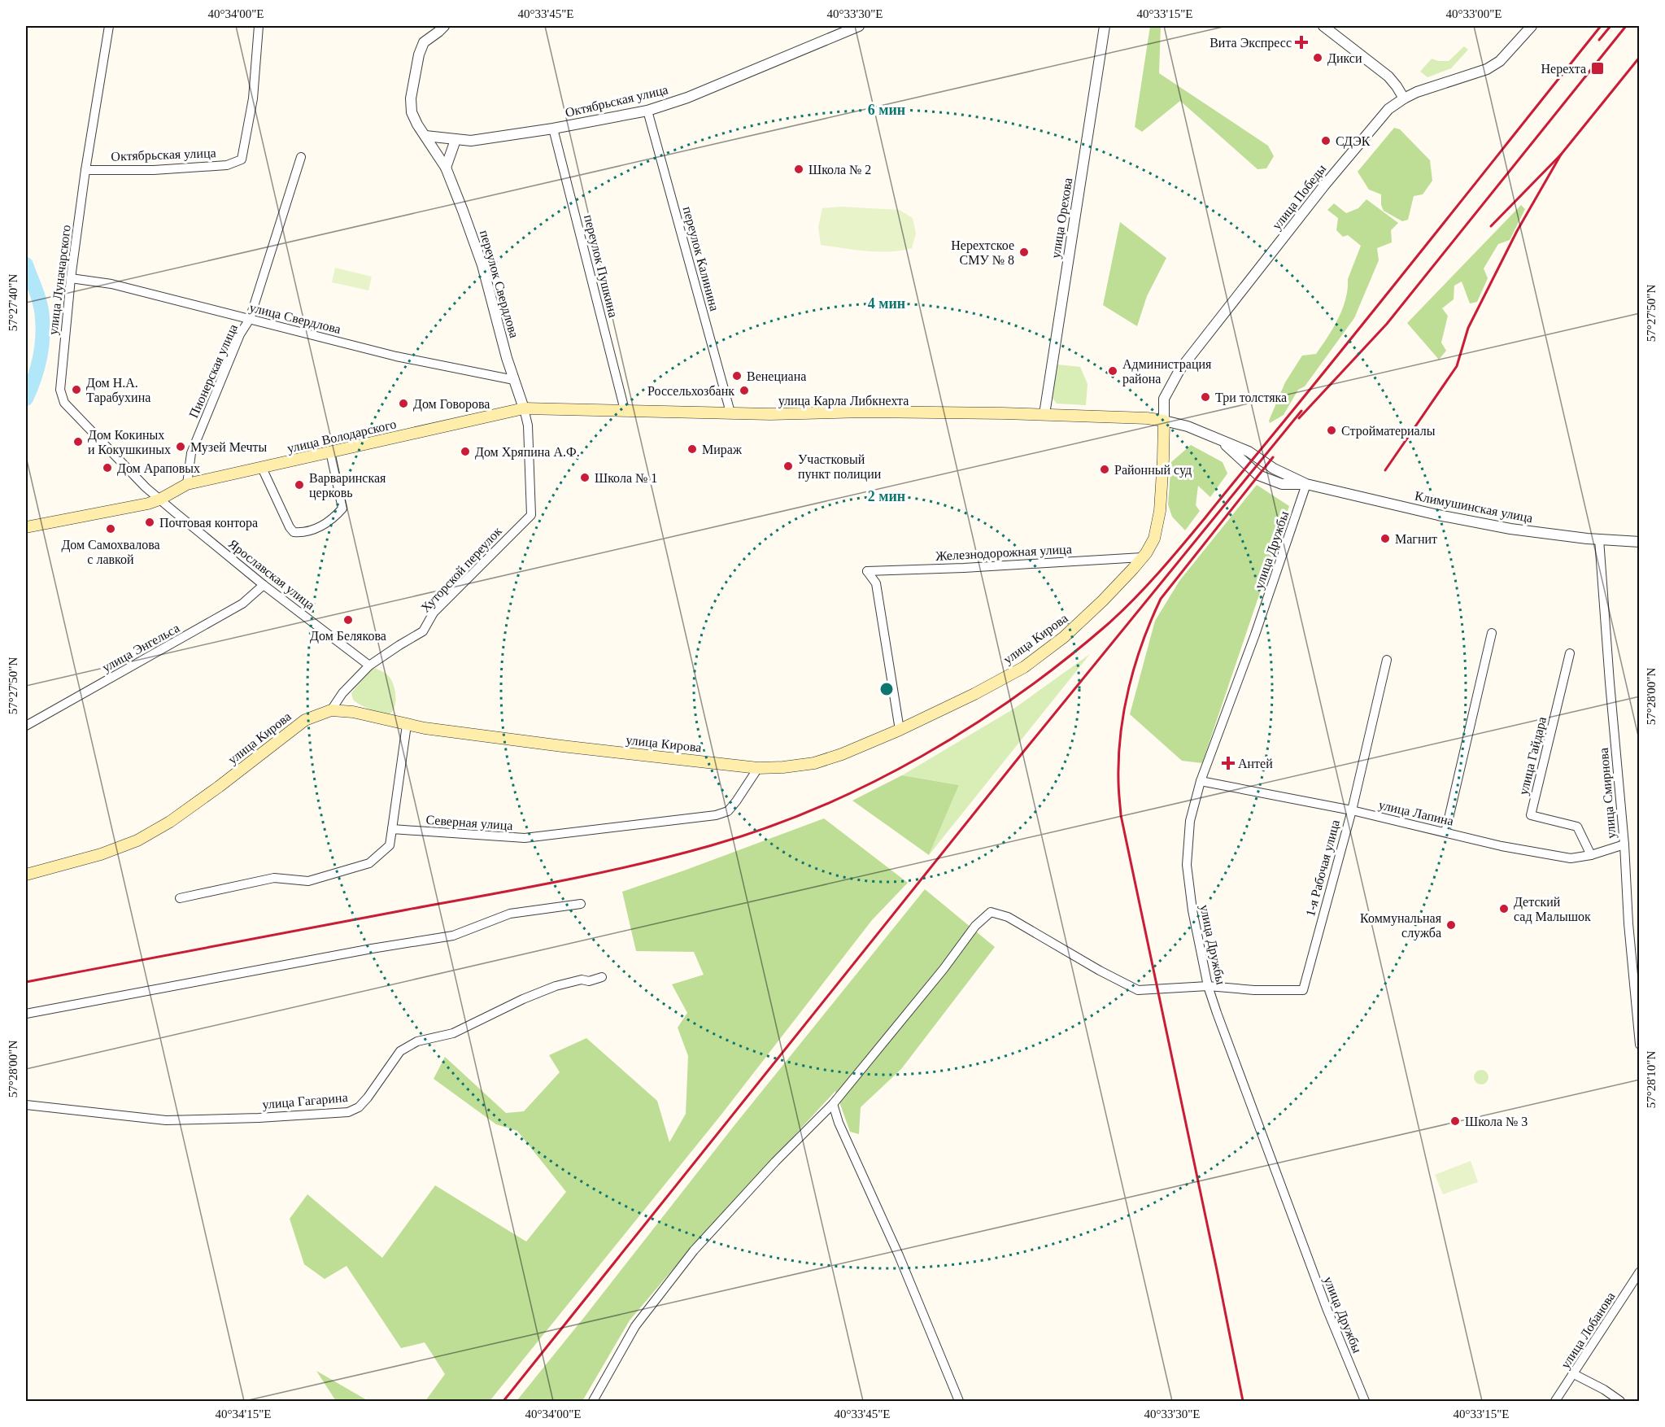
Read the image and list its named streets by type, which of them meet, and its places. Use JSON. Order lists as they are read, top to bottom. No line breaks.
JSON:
{"streets":{"main road":["улица Карла Либкнехта","улица Володарского","улица Кирова"],"street":["Октябрьская улица","улица Победы","улица Орехова","переулок Калинина","переулок Пушкина","улица Луначарского","переулок Свердлова","улица Свердлова","Пионерская улица","Климушинская улица","улица Дружбы","Железнодорожная улица","Хуторской переулок","Ярославская улица","улица Энгельса","улица Гайдара","улица Смирнова","улица Лапина","Северная улица","1-я Рабочая улица","улица Гагарина","улица Лобанова"]},"crossings":[["Октябрьская улица","переулок Калинина"],["Октябрьская улица","переулок Пушкина"],["Октябрьская улица","улица Луначарского"],["Октябрьская улица","переулок Свердлова"],["улица Победы","улица Карла Либкнехта"],["улица Победы","Климушинская улица"],["улица Победы","улица Кирова"],["улица Орехова","улица Карла Либкнехта"],["переулок Калинина","улица Карла Либкнехта"],["переулок Пушкина","улица Карла Либкнехта"],["улица Луначарского","улица Свердлова"],["улица Луначарского","улица Володарского"],["улица Луначарского","Ярославская улица"],["переулок Свердлова","улица Свердлова"],["переулок Свердлова","улица Карла Либкнехта"],["переулок Свердлова","улица Володарского"],["переулок Свердлова","Хуторской переулок"],["улица Свердлова","Пионерская улица"],["Пионерская улица","улица Володарского"],["улица Карла Либкнехта","улица Володарского"],["улица Карла Либкнехта","Климушинская улица"],["улица Карла Либкнехта","Хуторской переулок"],["улица Карла Либкнехта","улица Кирова"],["улица Володарского","Хуторской переулок"],["улица Володарского","Ярославская улица"],["Климушинская улица","улица Дружбы"],["Климушинская улица","улица Кирова"],["Климушинская улица","улица Смирнова"],["улица Дружбы","улица Лапина"],["улица Дружбы","1-я Рабочая улица"],["Железнодорожная улица","улица Кирова"],["Хуторской переулок","Ярославская улица"],["Хуторской переулок","улица Кирова"],["Ярославская улица","улица Энгельса"],["улица Кирова","Северная улица"],["улица Гайдара","улица Лапина"],["улица Смирнова","улица Лапина"],["улица Лапина","1-я Рабочая улица"]],"places":{"health":["Вита Экспресс","Антей"],"other":["Дикси","СДЭК","Школа № 2","Нерехтское СМУ № 8","Администрация района","Венециана","Дом Н.А. Тарабухина","Россельхозбанк","Три толстяка","Дом Говорова","Стройматериалы","Дом Кокиных и Кокушкиных","Музей Мечты","Мираж","Дом Хряпина А.Ф.","Участковый пункт полиции","Дом Араповых","Районный суд","Школа № 1","Варваринская церковь","Почтовая контора","Дом Самохвалова с лавкой","Магнит","Дом Белякова","Детский сад Малышок","Коммунальная служба","Школа № 3"],"transit":["Нерехта"]},"coordinates":["40°34'00\"E","40°33'45\"E","40°33'30\"E","40°33'15\"E","40°33'00\"E","57°27'40\"N","57°27'50\"N","57°28'00\"N","57°28'10\"N","40°34'15\"E"],"rings":["6 мин","4 мин","2 мин"]}
